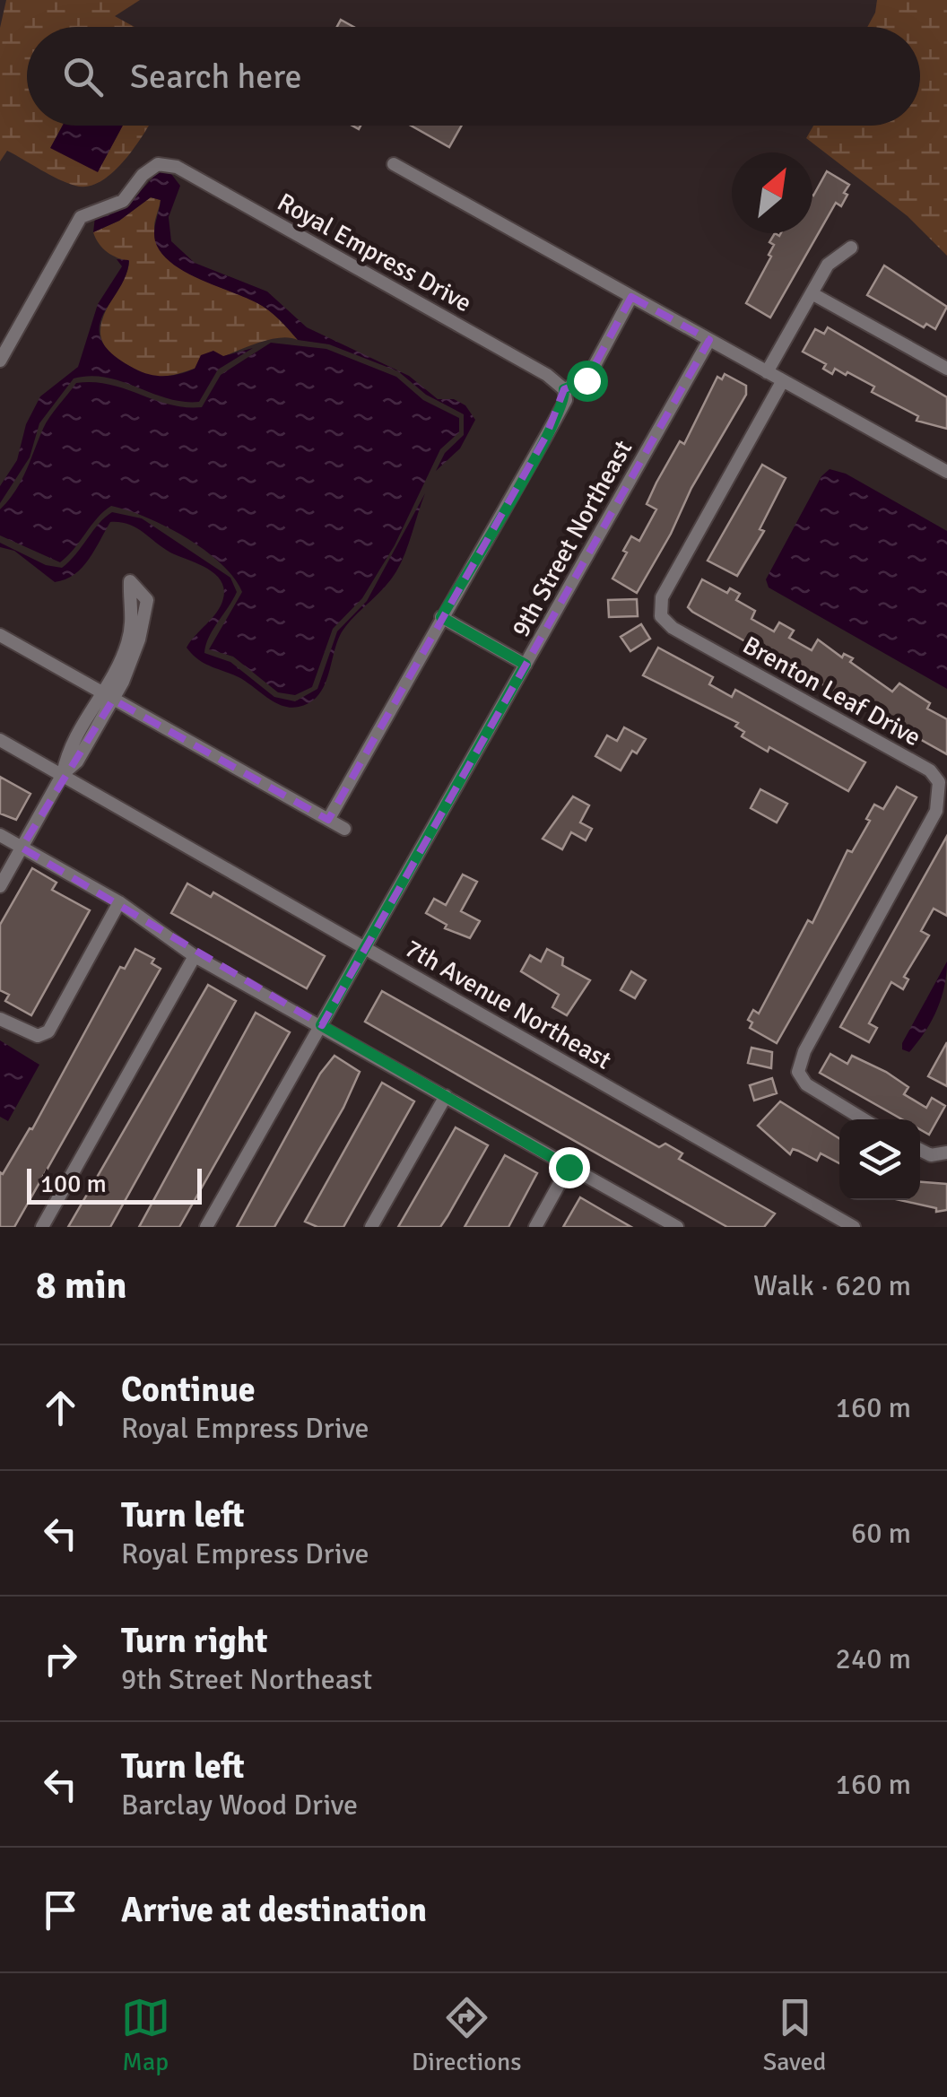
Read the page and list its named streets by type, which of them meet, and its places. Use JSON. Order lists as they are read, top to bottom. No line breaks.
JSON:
{"streets":{"street":["Royal Empress Drive","9th Street Northeast","Brenton Leaf Drive","7th Avenue Northeast"]},"crossings":[["9th Street Northeast","7th Avenue Northeast"]],"scale_bar":"100 m","north":"top right","page":{"search":"Search here","scale":"100 m","heading":["8 min","Walk · 620 m"],"list":[["Continue","Royal Empress Drive","160 m"],["Turn left","Royal Empress Drive","60 m"],["Turn right","9th Street Northeast","240 m"],["Turn left","Barclay Wood Drive","160 m"],"Arrive at destination"],"nav":["Map","Directions","Saved"]}}
